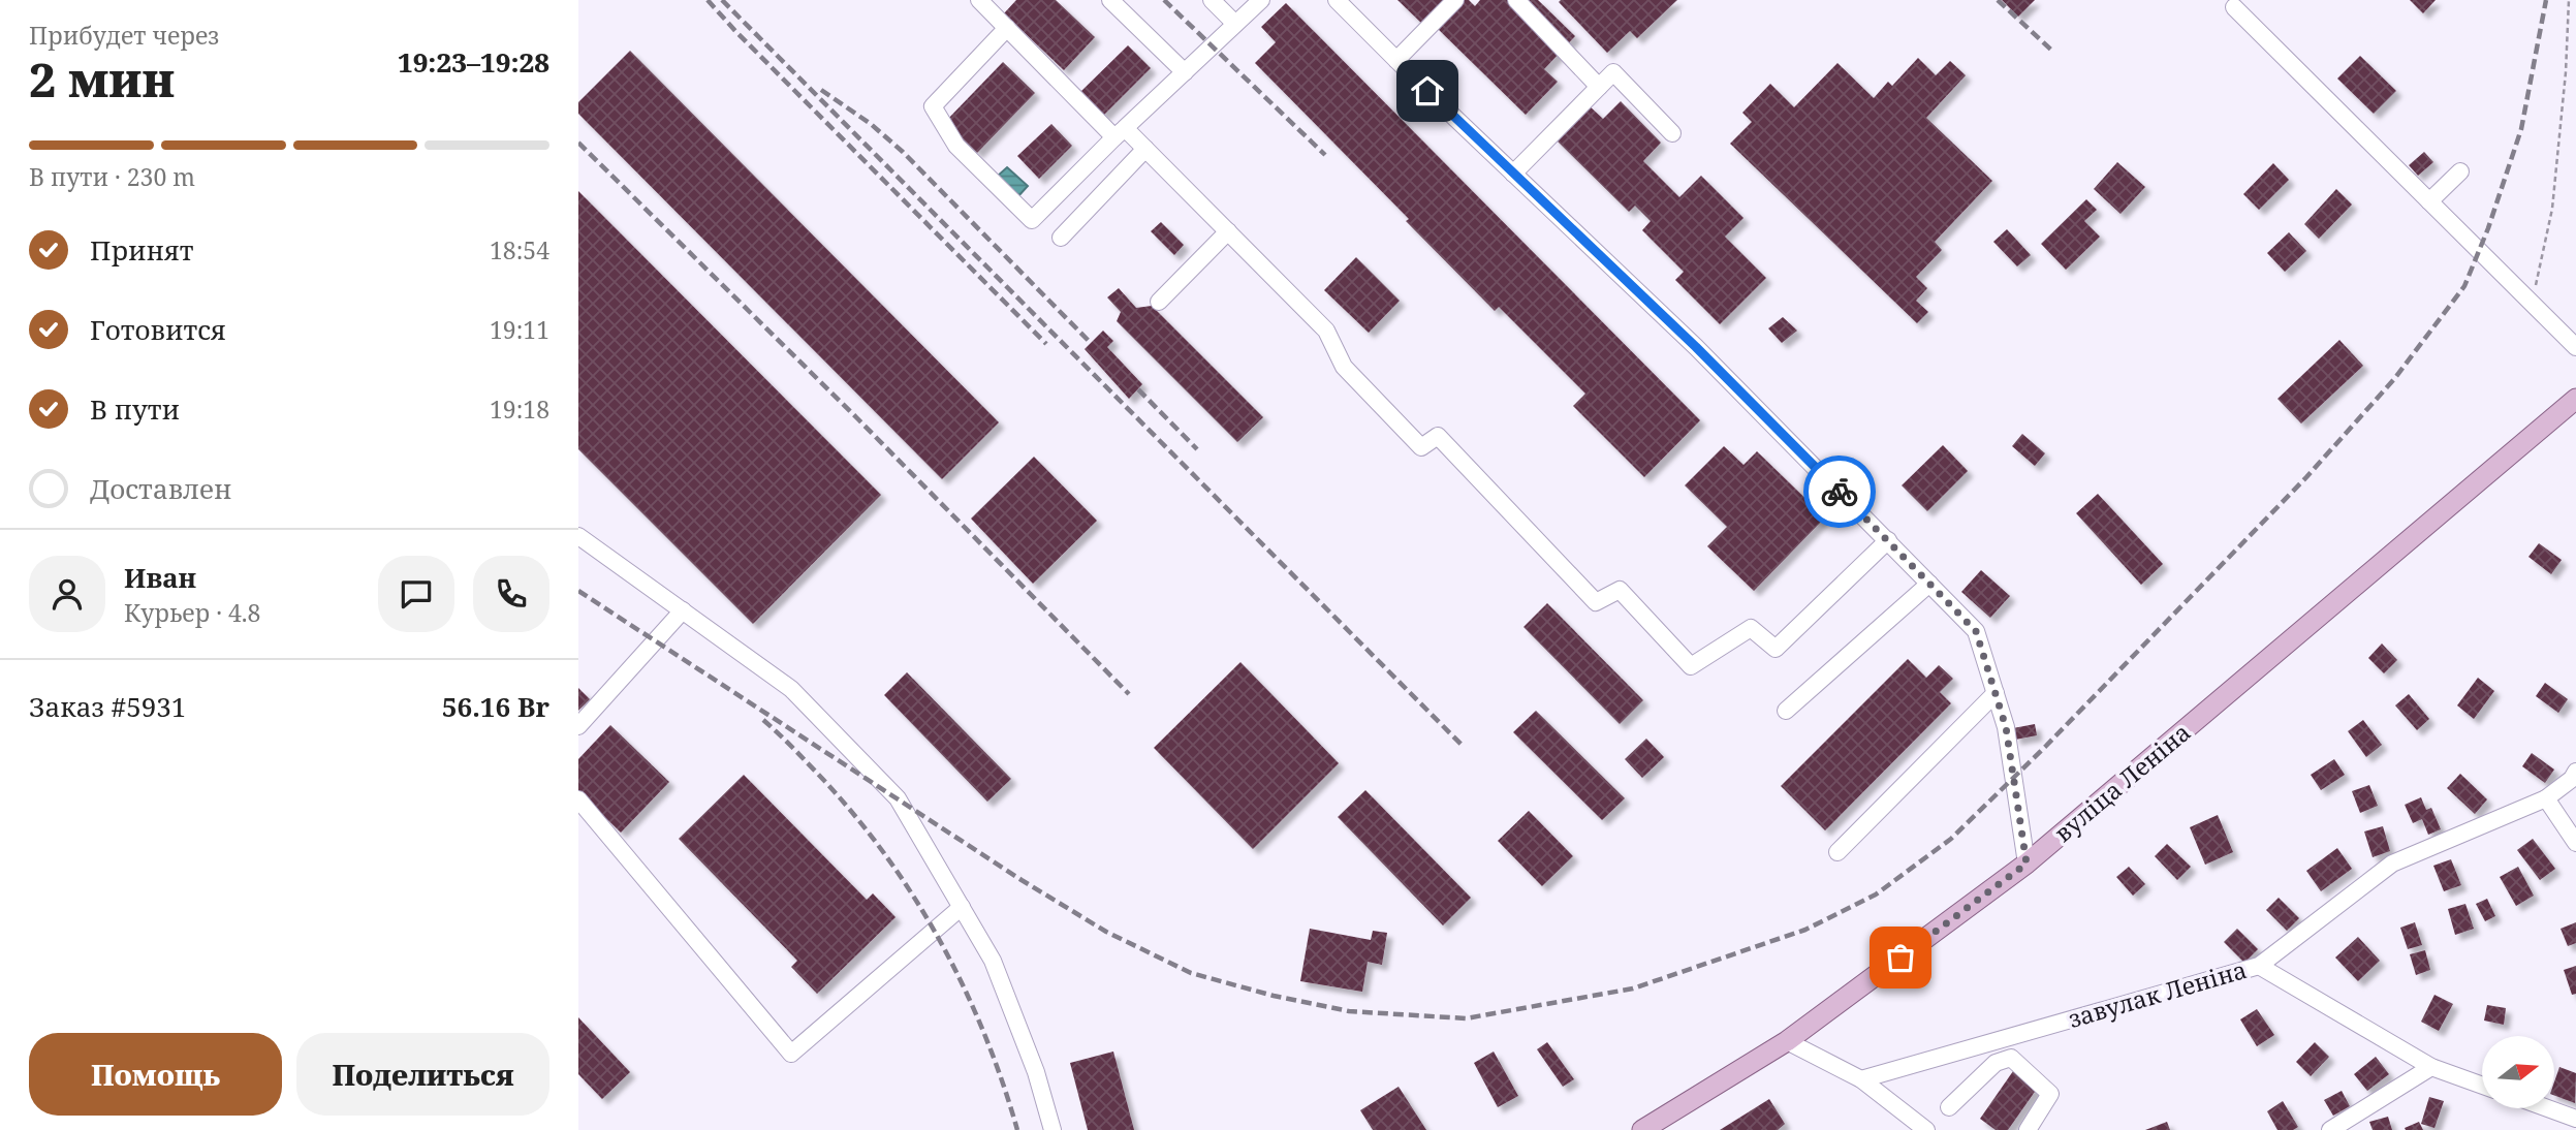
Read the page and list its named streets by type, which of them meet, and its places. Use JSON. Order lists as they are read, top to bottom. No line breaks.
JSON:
{"streets":{"main road":["вуліца Леніна"],"street":["завулак Леніна"]},"north":"right","page":{"heading":["2 мин","Прибудет через","19:23–19:28"],"panel":["Иван","Курьер · 4.8","Заказ #5931","56.16 Br"],"bar":"В пути · 230 m","list":[["Принят","18:54"],["Готовится","19:11"],["В пути","19:18"],"Доставлен"],"buttons":["Помощь","Поделиться"]}}
